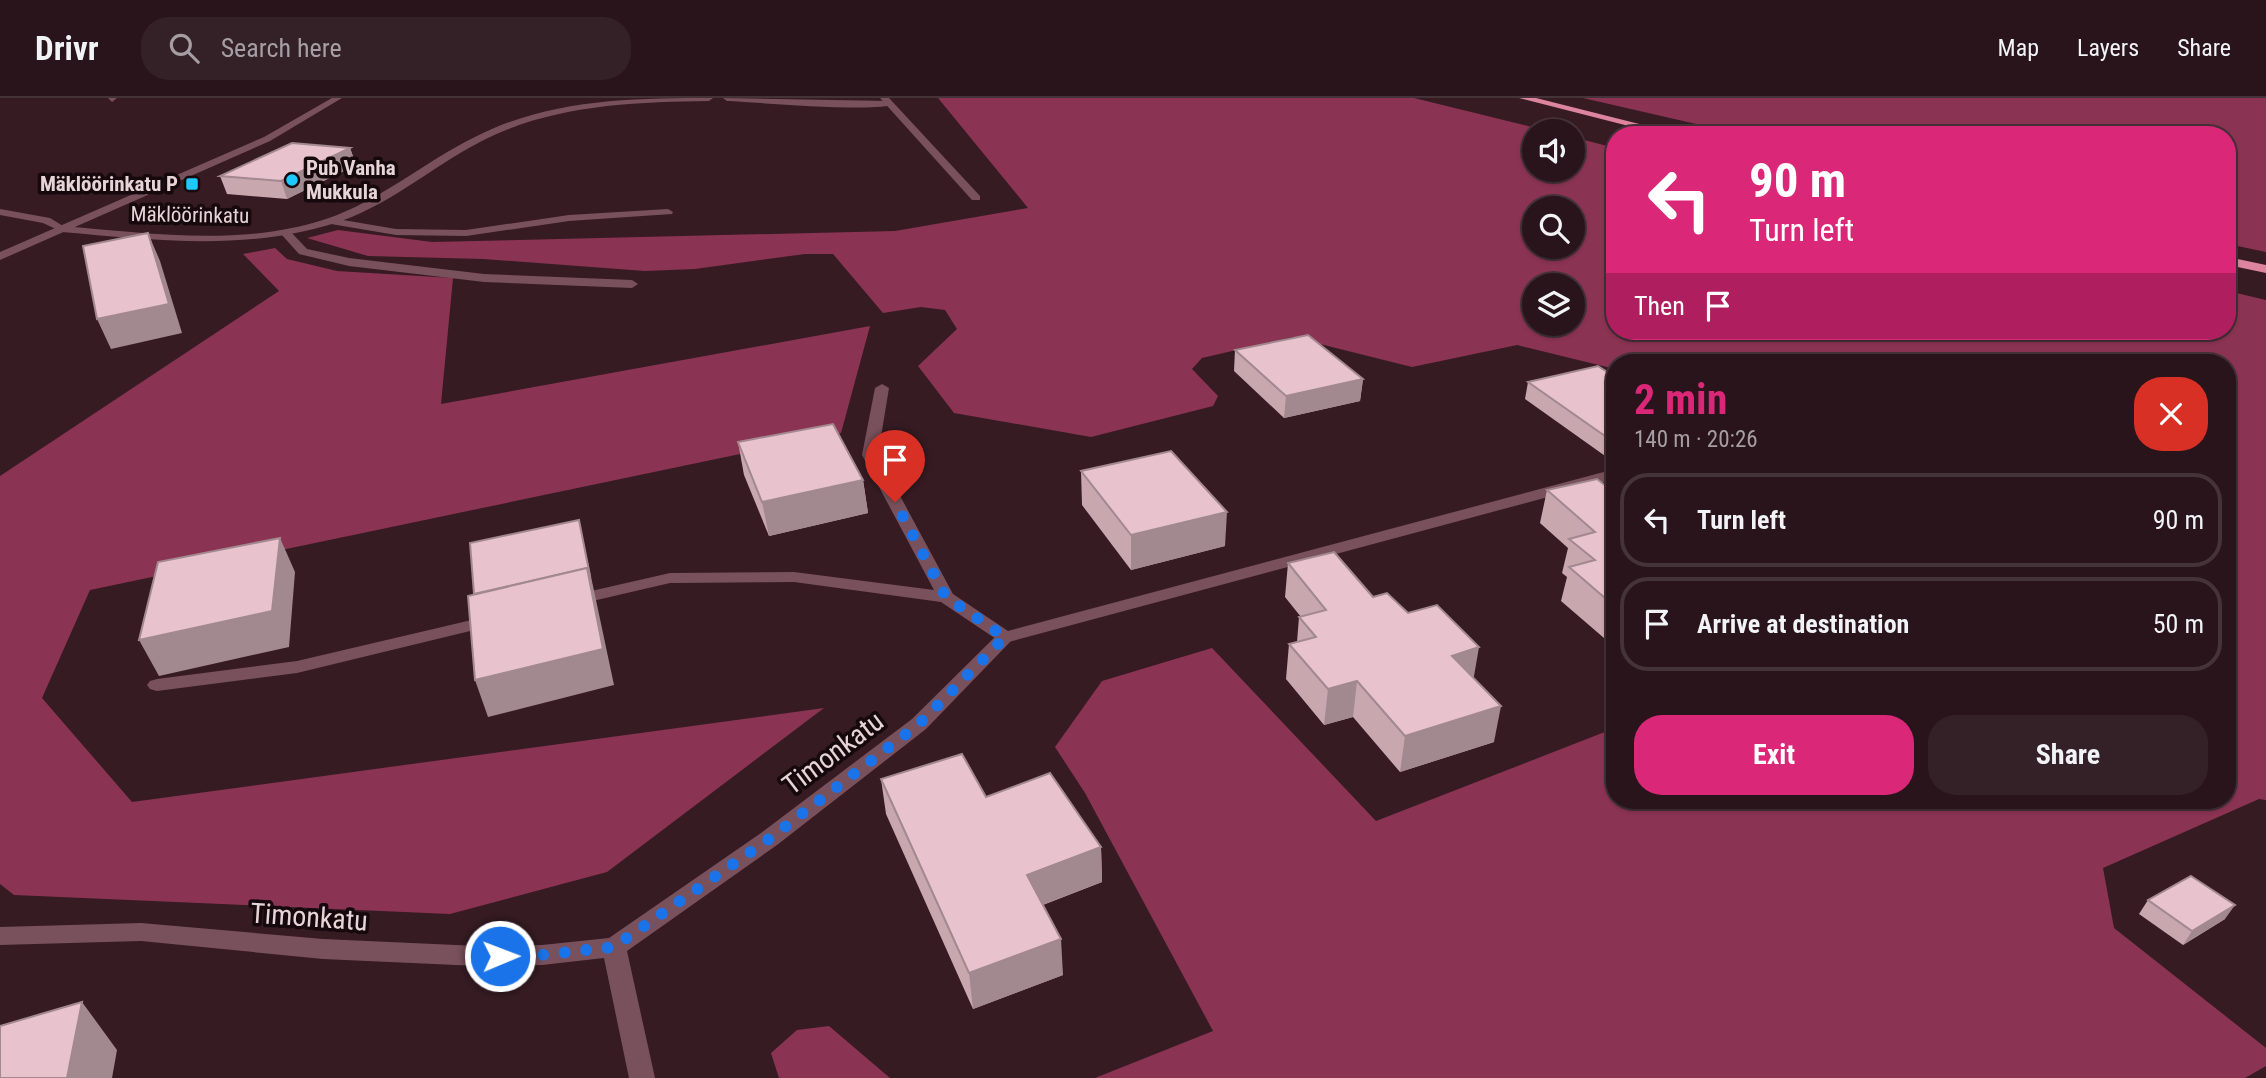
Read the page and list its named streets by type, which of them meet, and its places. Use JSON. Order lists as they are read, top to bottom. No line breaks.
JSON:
{"streets":{"street":["Mäklöörinkatu","Timonkatu"]},"places":{"other":["Pub Vanha Mukkula"],"transit":["Mäklöörinkatu P"]},"page":{"header":"Drivr","search":"Search here","nav":["Map","Layers","Share"],"turn":["90 m","Turn left"],"then":"Then","heading":["2 min","140 m · 20:26"],"list":[{"name":"Turn left","value":"90 m"},{"name":"Arrive at destination","value":"50 m"}],"buttons":["Exit","Share"]}}
